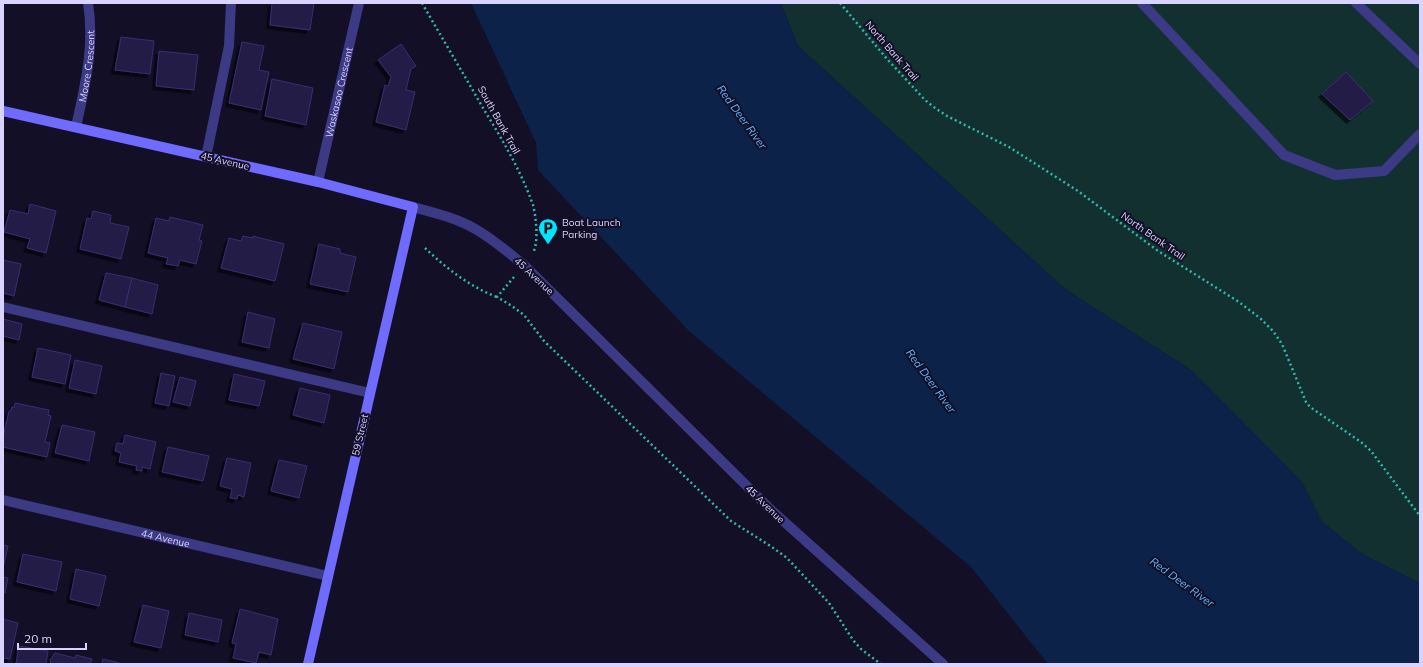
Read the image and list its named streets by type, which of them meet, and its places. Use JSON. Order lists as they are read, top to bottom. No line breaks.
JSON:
{"streets":{"street":["Moore Crescent","Waskasoo Crescent","45 Avenue","59 Street","44 Avenue"],"path":["North Bank Trail","South Bank Trail"]},"crossings":[["Moore Crescent","45 Avenue"],["Waskasoo Crescent","45 Avenue"],["45 Avenue","59 Street"],["59 Street","44 Avenue"]],"water":["Red Deer River"],"places":{"parking":["Boat Launch Parking"]},"scale_bar":"20 m"}
